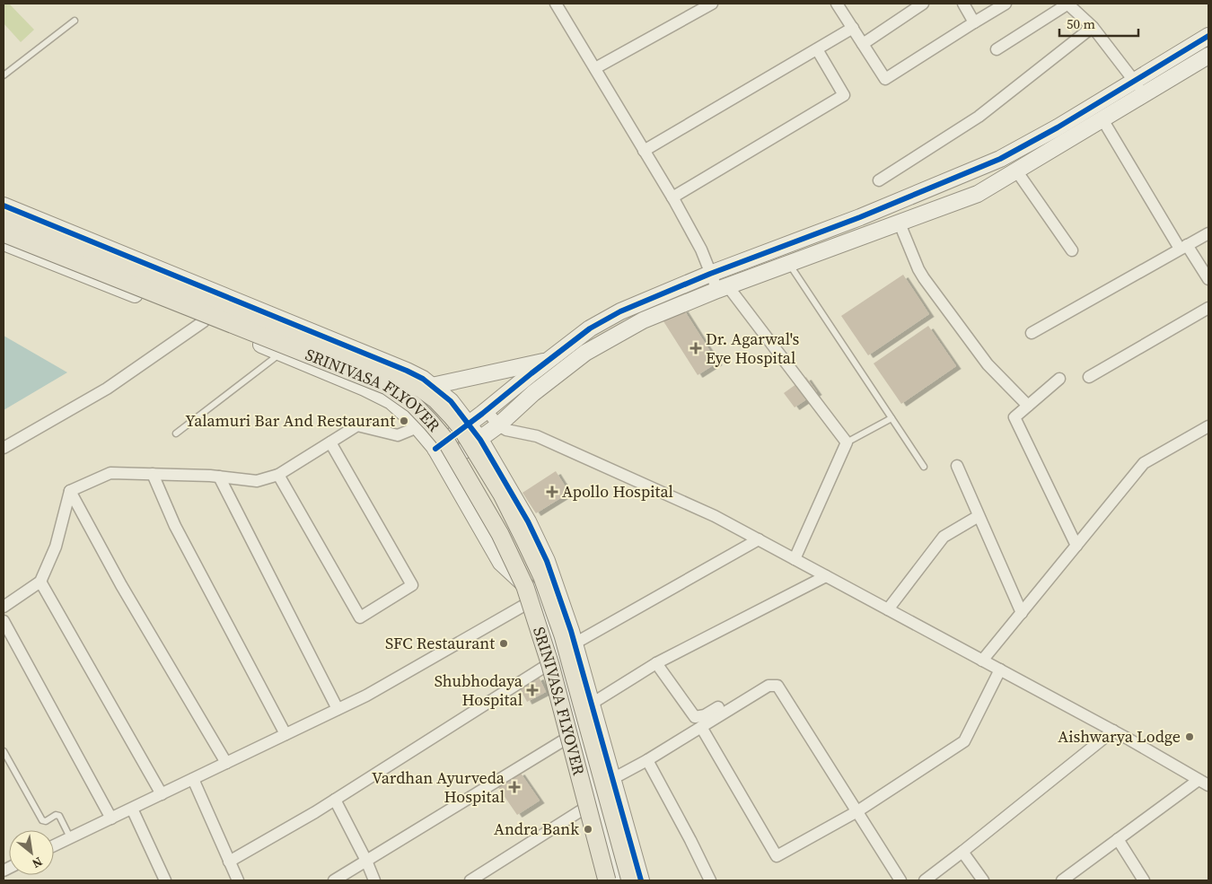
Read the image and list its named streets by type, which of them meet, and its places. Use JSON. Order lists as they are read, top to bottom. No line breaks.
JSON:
{"streets":{"main road":["SRINIVASA FLYOVER"]},"places":{"health":["Dr. Agarwal's Eye Hospital","Apollo Hospital","Shubhodaya Hospital","Vardhan Ayurveda Hospital"],"other":["Yalamuri Bar And Restaurant","SFC Restaurant","Aishwarya Lodge","Andra Bank"]},"scale_bar":"50 m","north":"bottom right"}
